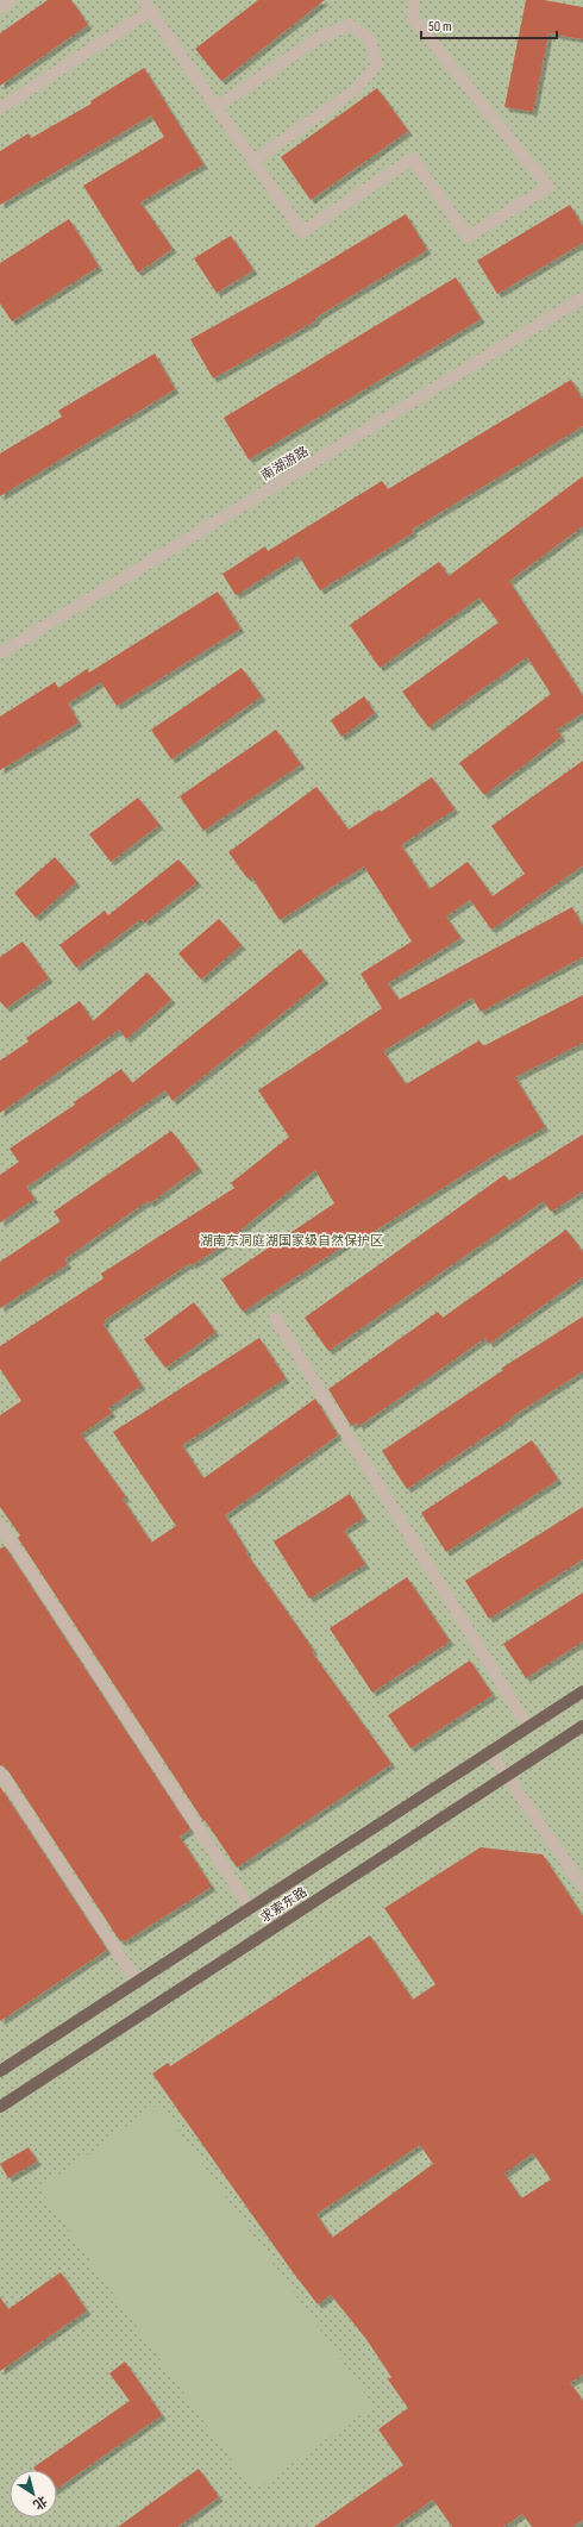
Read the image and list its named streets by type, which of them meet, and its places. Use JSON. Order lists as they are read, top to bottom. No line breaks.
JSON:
{"streets":{"main road":["求索东路"],"street":["南湖游路"]},"parks":["湖南东洞庭湖国家级自然保护区"],"scale_bar":"50 m","north":"bottom right"}
